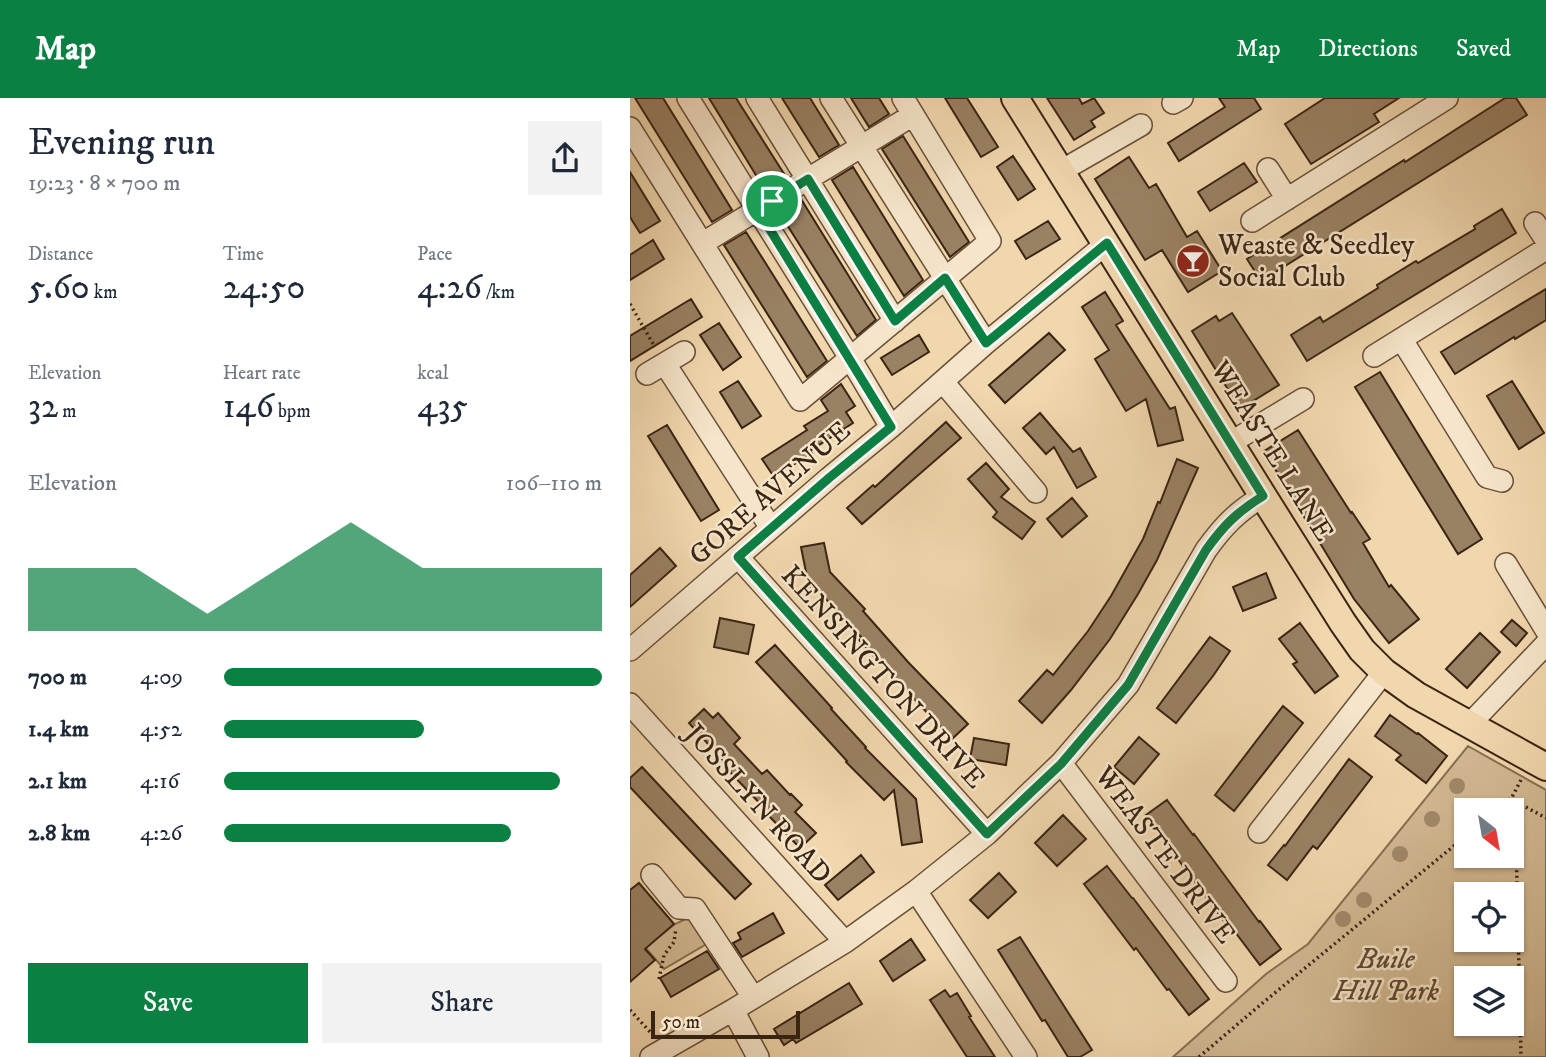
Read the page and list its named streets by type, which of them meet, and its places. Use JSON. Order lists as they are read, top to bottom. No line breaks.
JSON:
{"streets":{"main road":["WEASTE LANE"],"street":["GORE AVENUE","KENSINGTON DRIVE","JOSSLYN ROAD","WEASTE DRIVE"]},"crossings":[["WEASTE LANE","GORE AVENUE"],["GORE AVENUE","KENSINGTON DRIVE"]],"parks":["Buile Hill Park"],"places":{"bar":["Weaste & Seedley Social Club"]},"scale_bar":"50 m","north":"bottom right","page":{"header":"Map","nav":["Map","Directions","Saved"],"heading":["Evening run","19:23 · 8 × 700 m"],"stats":[["Distance","5.60 km"],["Time","24:50"],["Pace","4:26 /km"],["Elevation","32 m"],["Heart rate","146 bpm"],["kcal","435"]],"chart":["Elevation","106–110 m"],"list":[{"name":"700 m","note":"4:09"},{"name":"1.4 km","note":"4:52"},{"name":"2.1 km","note":"4:16"},{"name":"2.8 km","note":"4:26"}],"buttons":["Save","Share"],"scale":"50 m"}}
